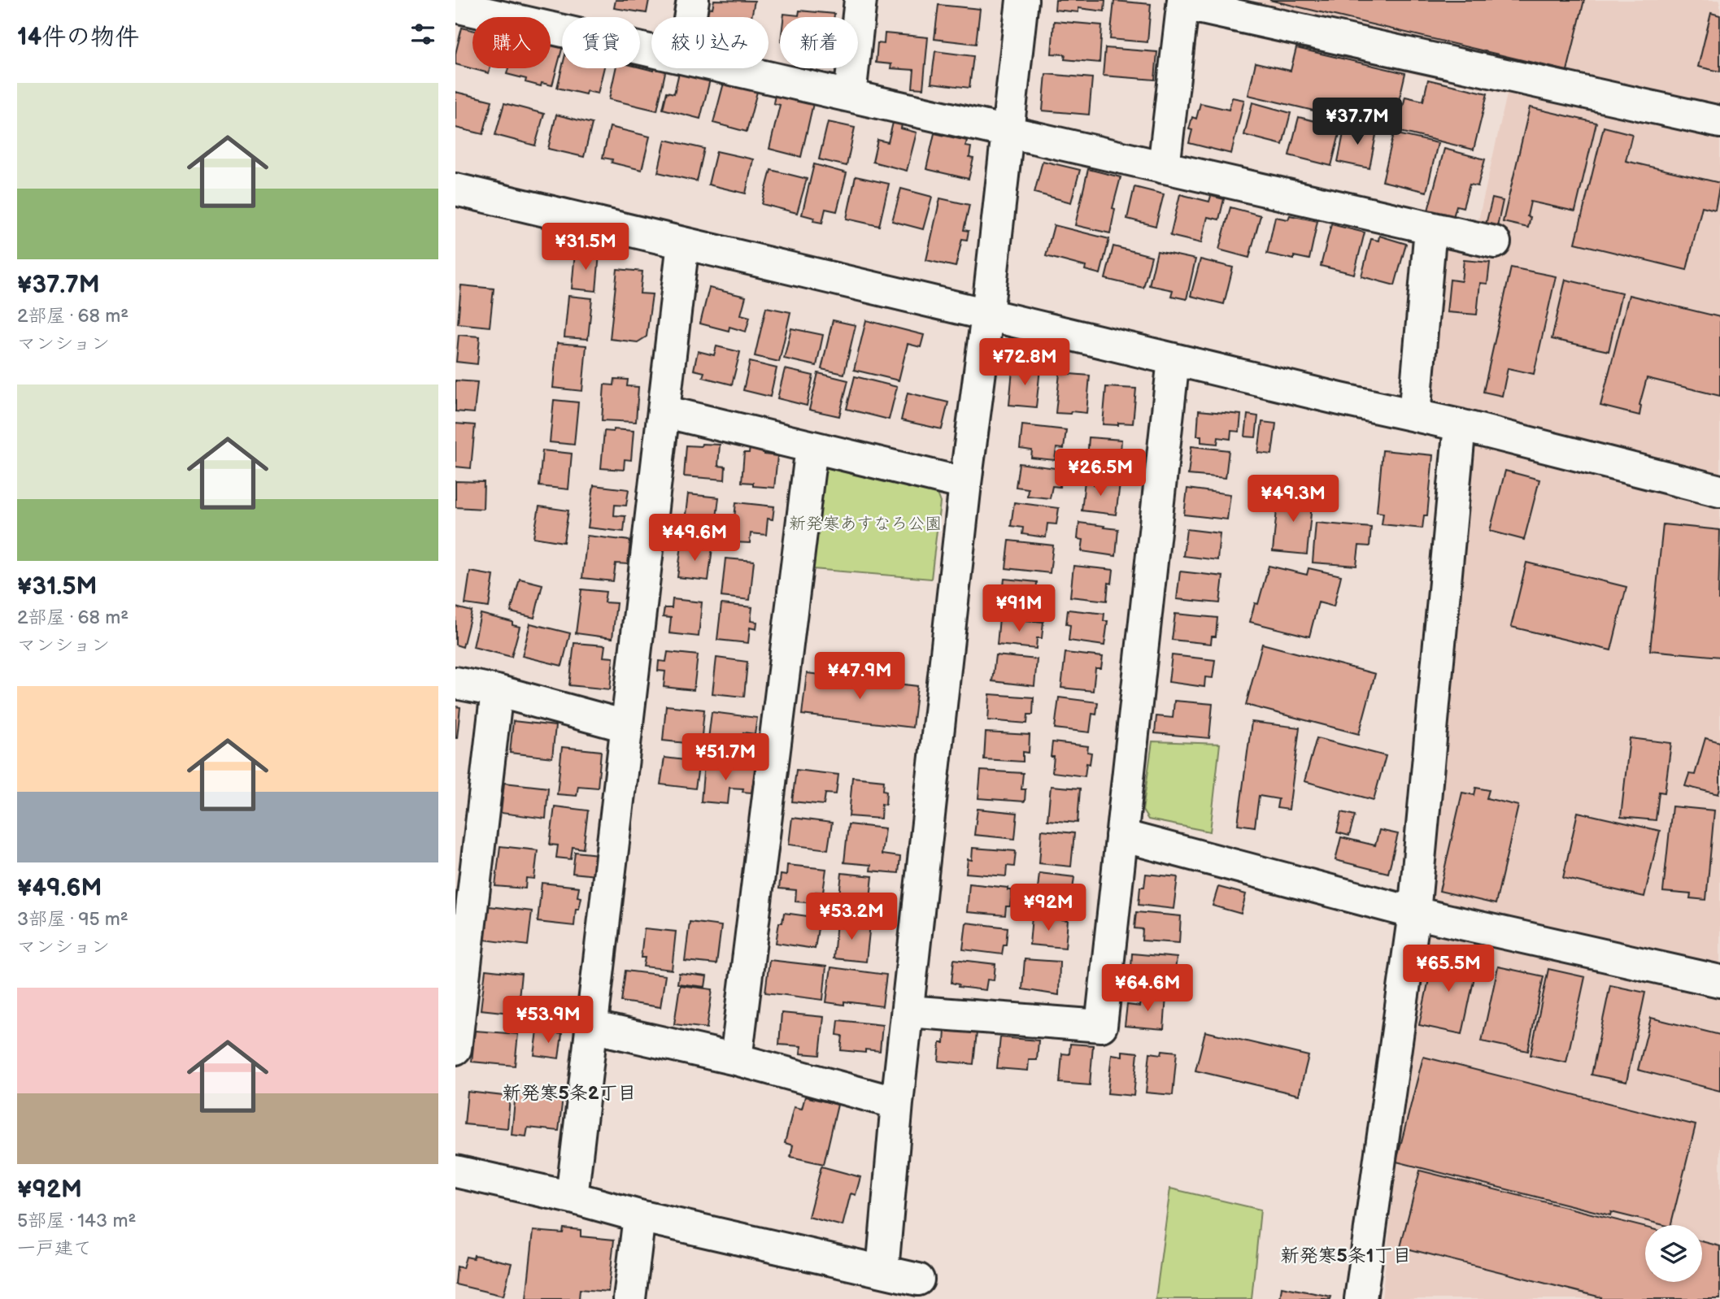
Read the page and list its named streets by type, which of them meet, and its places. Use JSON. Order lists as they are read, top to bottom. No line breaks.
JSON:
{"districts":["新発寒5条2丁目","新発寒5条1丁目"],"parks":["新発寒あすなろ公園"],"page":{"heading":"14件の物件","chip":["購入","賃貸","絞り込み","新着"],"list":[{"name":"¥37.7M","note":"2部屋 · 68 m² · マンション"},{"name":"¥31.5M","note":"2部屋 · 68 m² · マンション"},{"name":"¥49.6M","note":"3部屋 · 95 m² · マンション"},{"name":"¥92M","note":"5部屋 · 143 m² · 一戸建て"}],"price":["¥37.7M","¥31.5M","¥72.8M","¥26.5M","¥49.3M","¥49.6M","¥91M","¥47.9M","¥51.7M","¥92M","¥53.2M","¥65.5M","¥64.6M","¥53.9M"]}}
